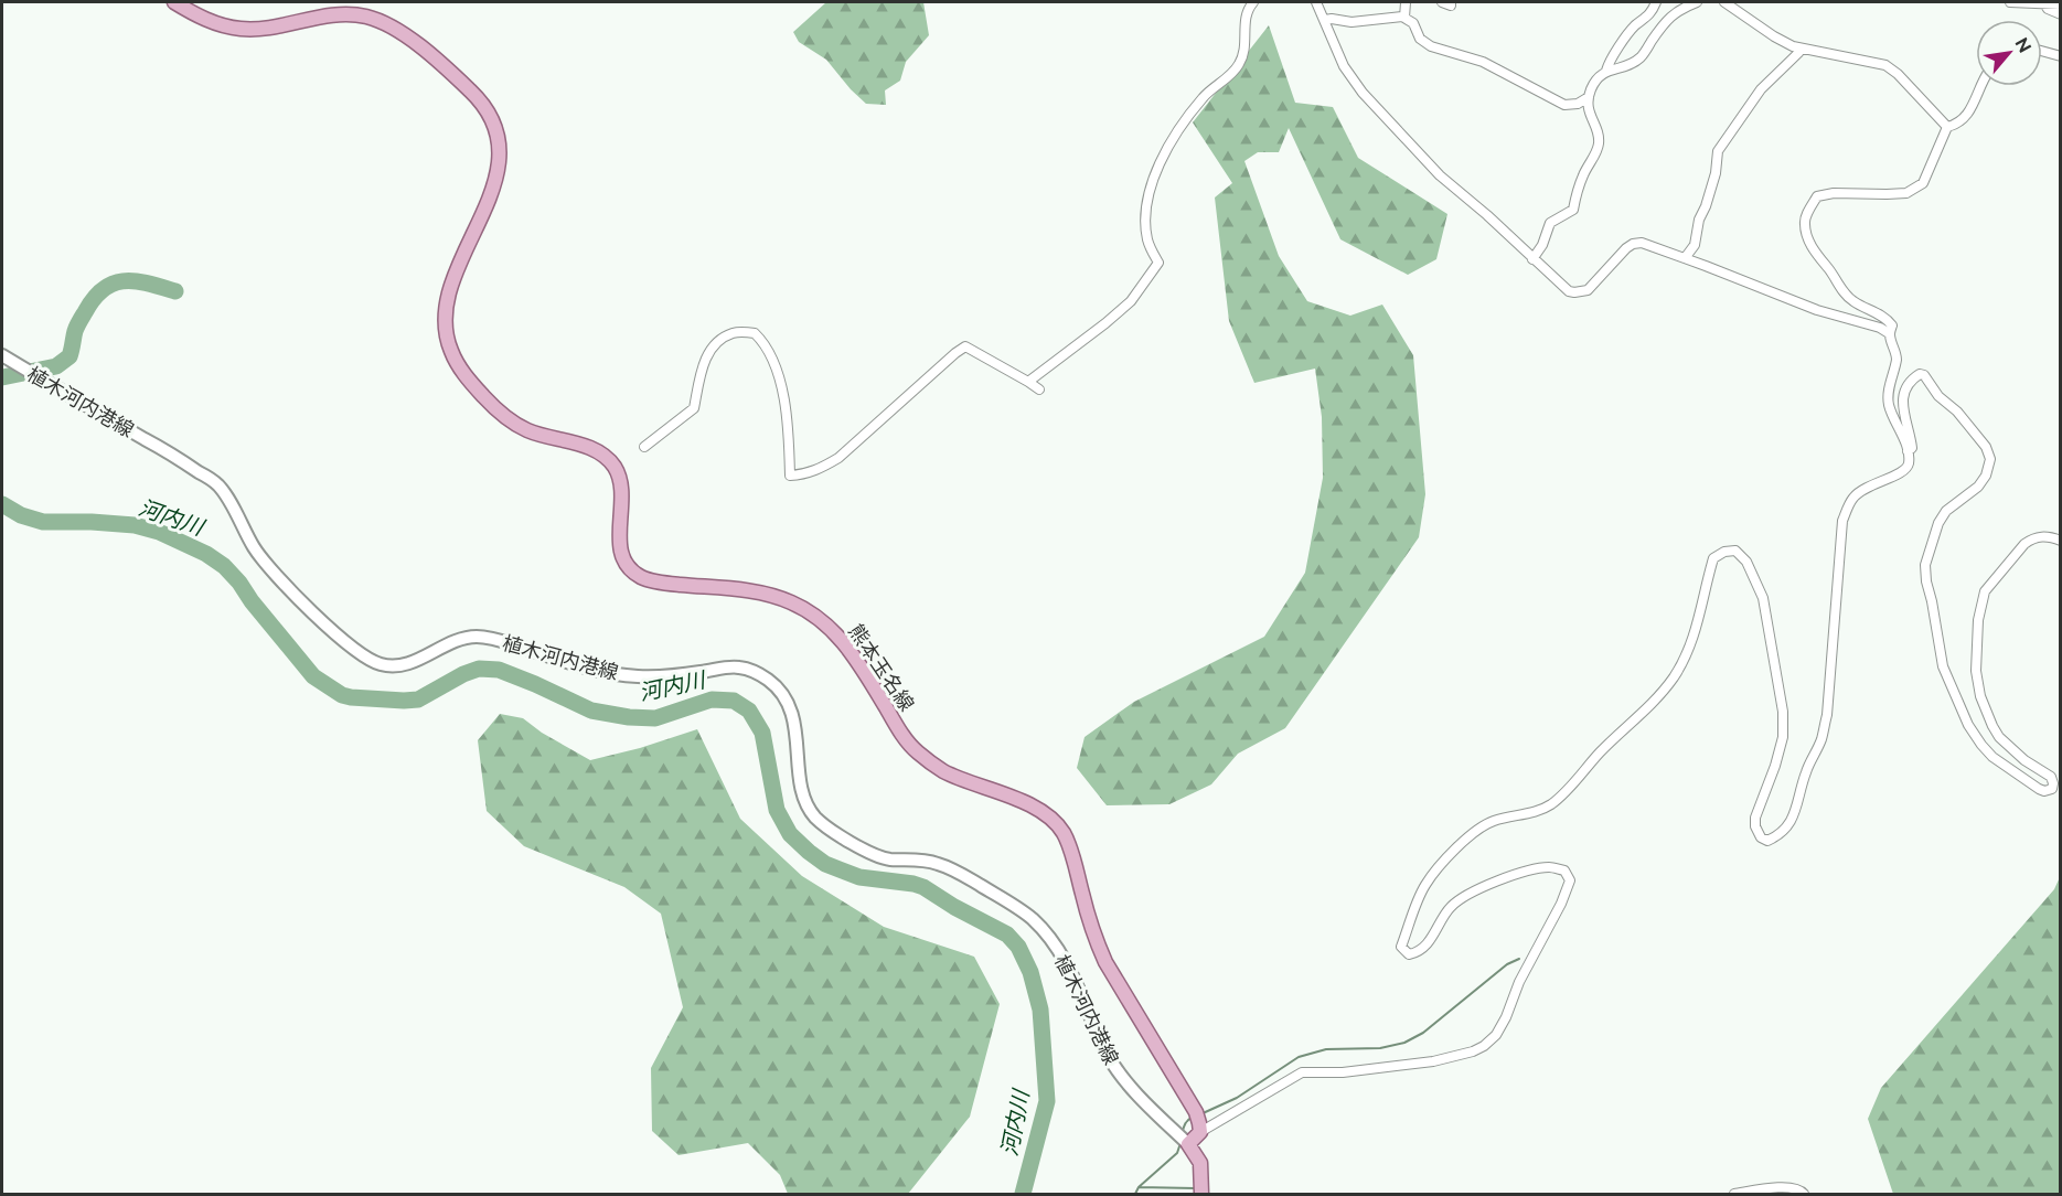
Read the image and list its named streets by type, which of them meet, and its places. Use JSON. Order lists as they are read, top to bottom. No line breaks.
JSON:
{"streets":{"main road":["植木河内港線","熊本玉名線"]},"water":["河内川"],"north":"top right"}
